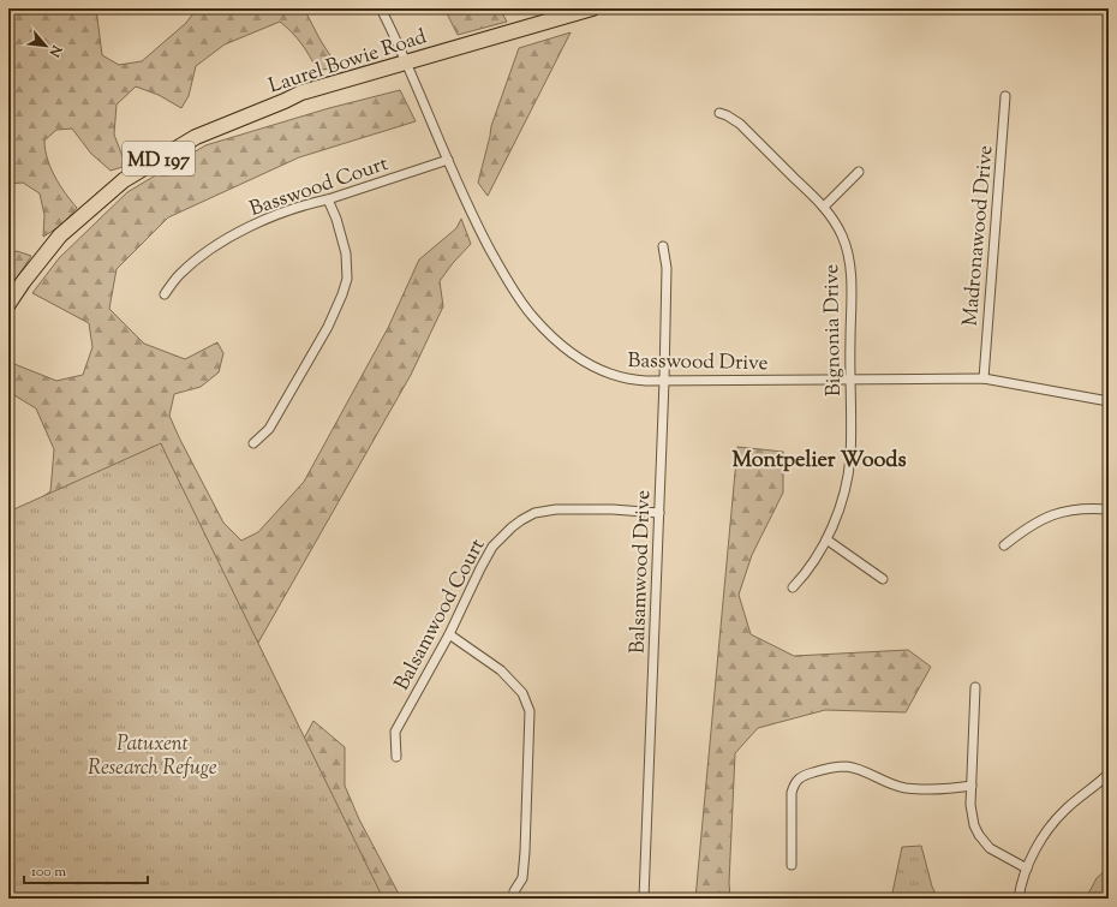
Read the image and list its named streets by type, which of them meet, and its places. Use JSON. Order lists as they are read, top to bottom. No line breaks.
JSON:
{"streets":{"main road":["Laurel Bowie Road","MD 197"],"street":["Basswood Court","Madronawood Drive","Bignonia Drive","Basswood Drive","Balsamwood Drive","Balsamwood Court"]},"crossings":[["Laurel Bowie Road","Basswood Drive"],["Basswood Court","Basswood Drive"],["Madronawood Drive","Basswood Drive"],["Bignonia Drive","Basswood Drive"],["Basswood Drive","Balsamwood Drive"],["Balsamwood Drive","Balsamwood Court"]],"districts":["Montpelier Woods"],"parks":["Patuxent Research Refuge"],"scale_bar":"100 m","north":"bottom right"}
